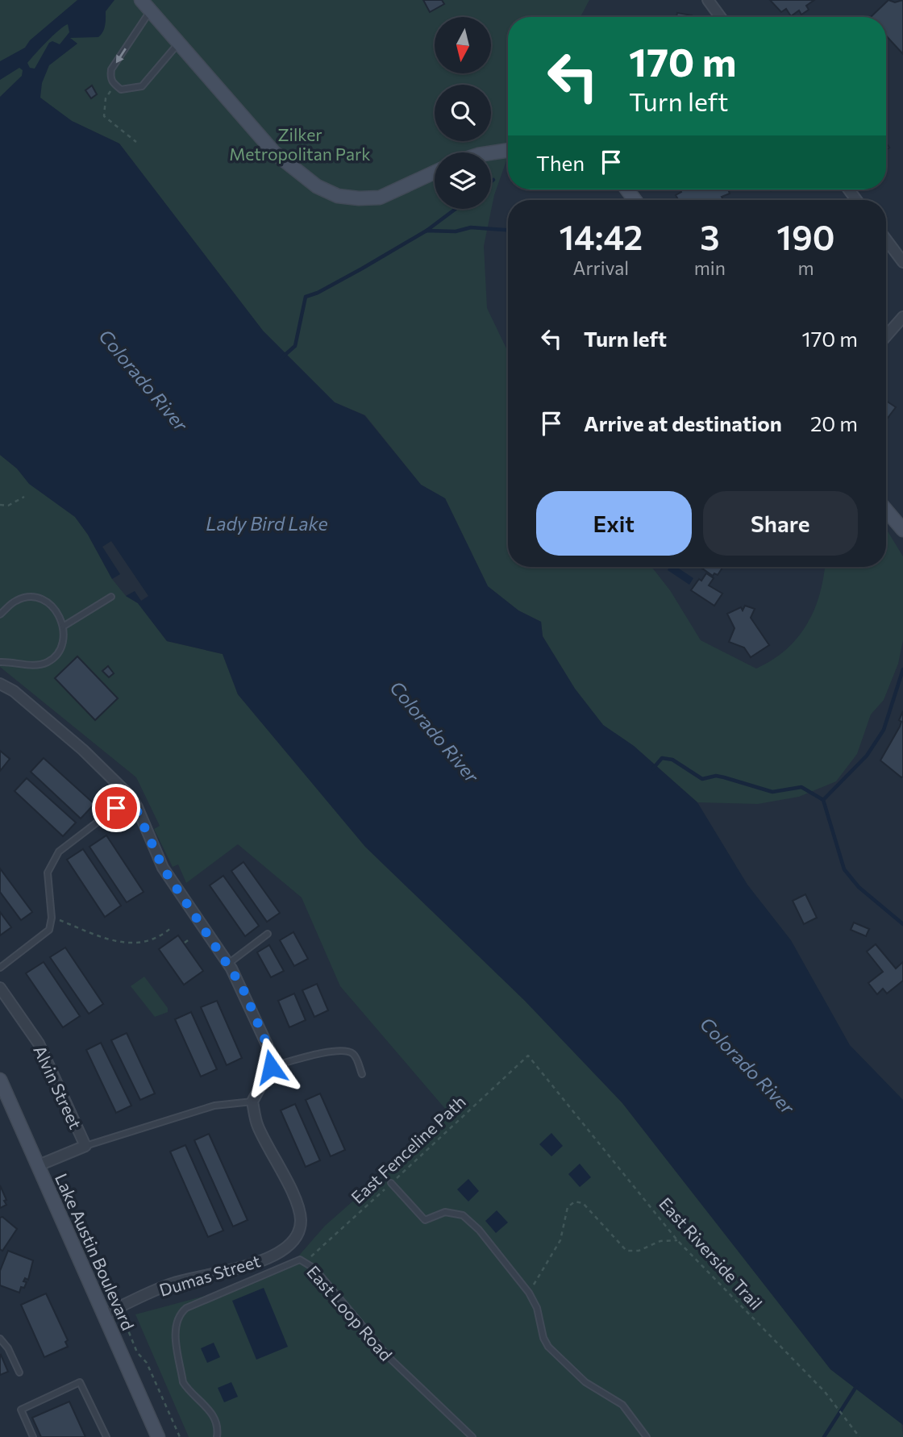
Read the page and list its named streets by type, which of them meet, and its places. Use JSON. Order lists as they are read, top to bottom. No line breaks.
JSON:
{"streets":{"street":["Alvin Street","Lake Austin Boulevard","Dumas Street"],"lane":["East Loop Road"],"path":["East Fenceline Path","East Riverside Trail"]},"crossings":[["Alvin Street","Lake Austin Boulevard"],["East Fenceline Path","East Riverside Trail"],["East Fenceline Path","East Loop Road"],["Lake Austin Boulevard","Dumas Street"]],"water":["Colorado River","Lady Bird Lake"],"parks":["Zilker Metropolitan Park"],"north":"bottom","page":{"turn":["170 m","Turn left"],"then":"Then","eta":["14:42","Arrival","3","min","190","m"],"list":[{"name":"Turn left","value":"170 m"},{"name":"Arrive at destination","value":"20 m"}],"buttons":["Exit","Share"]}}
